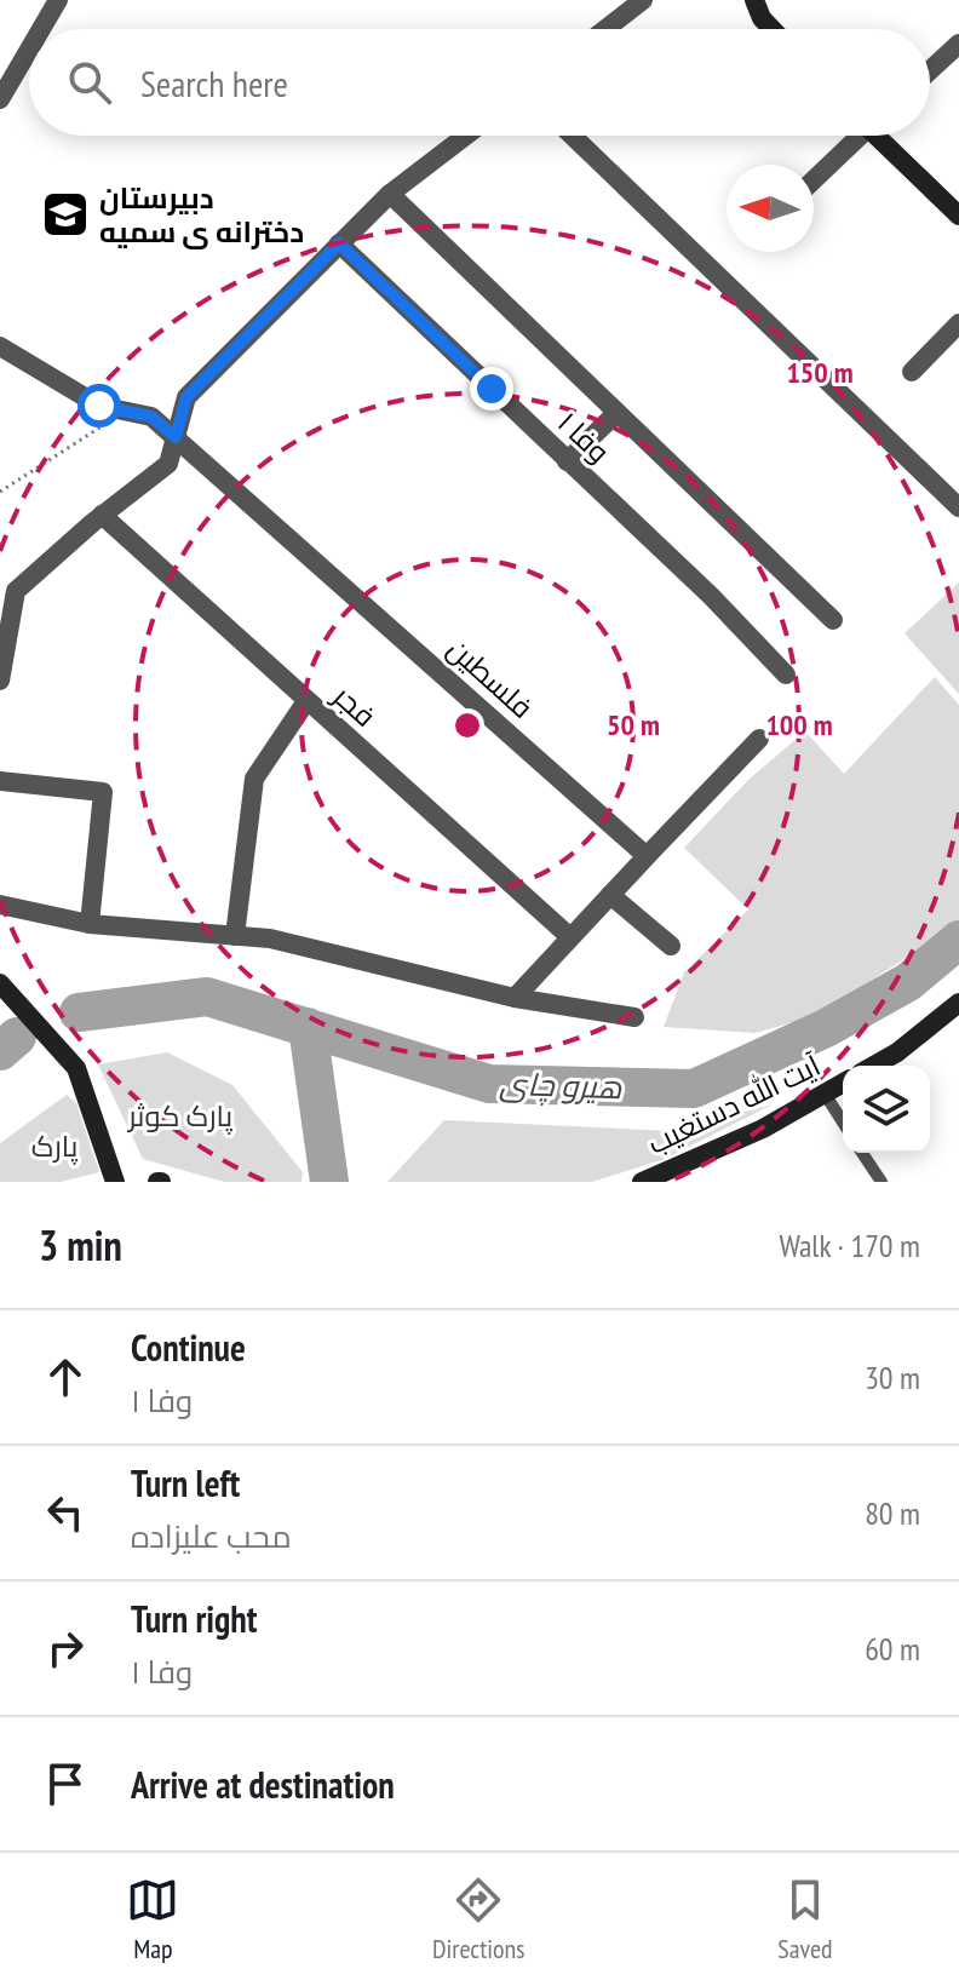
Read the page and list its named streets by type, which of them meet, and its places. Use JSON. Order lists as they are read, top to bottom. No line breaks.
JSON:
{"streets":{"main road":["آیت الله دستغیب"],"street":["وفا ۱","فلسطین","فجر"]},"water":["هیرو چای"],"parks":["پارک کوثر","پارک"],"places":{"school or university":["دبیرستان دخترانه ی سمیه"]},"north":"left","page":{"search":"Search here","heading":["3 min","Walk · 170 m"],"list":[["Continue","وفا ۱","30 m"],["Turn left","محب علیزاده","80 m"],["Turn right","وفا ۱","60 m"],"Arrive at destination"],"nav":["Map","Directions","Saved"]},"rings":["150 m","50 m","100 m"]}
